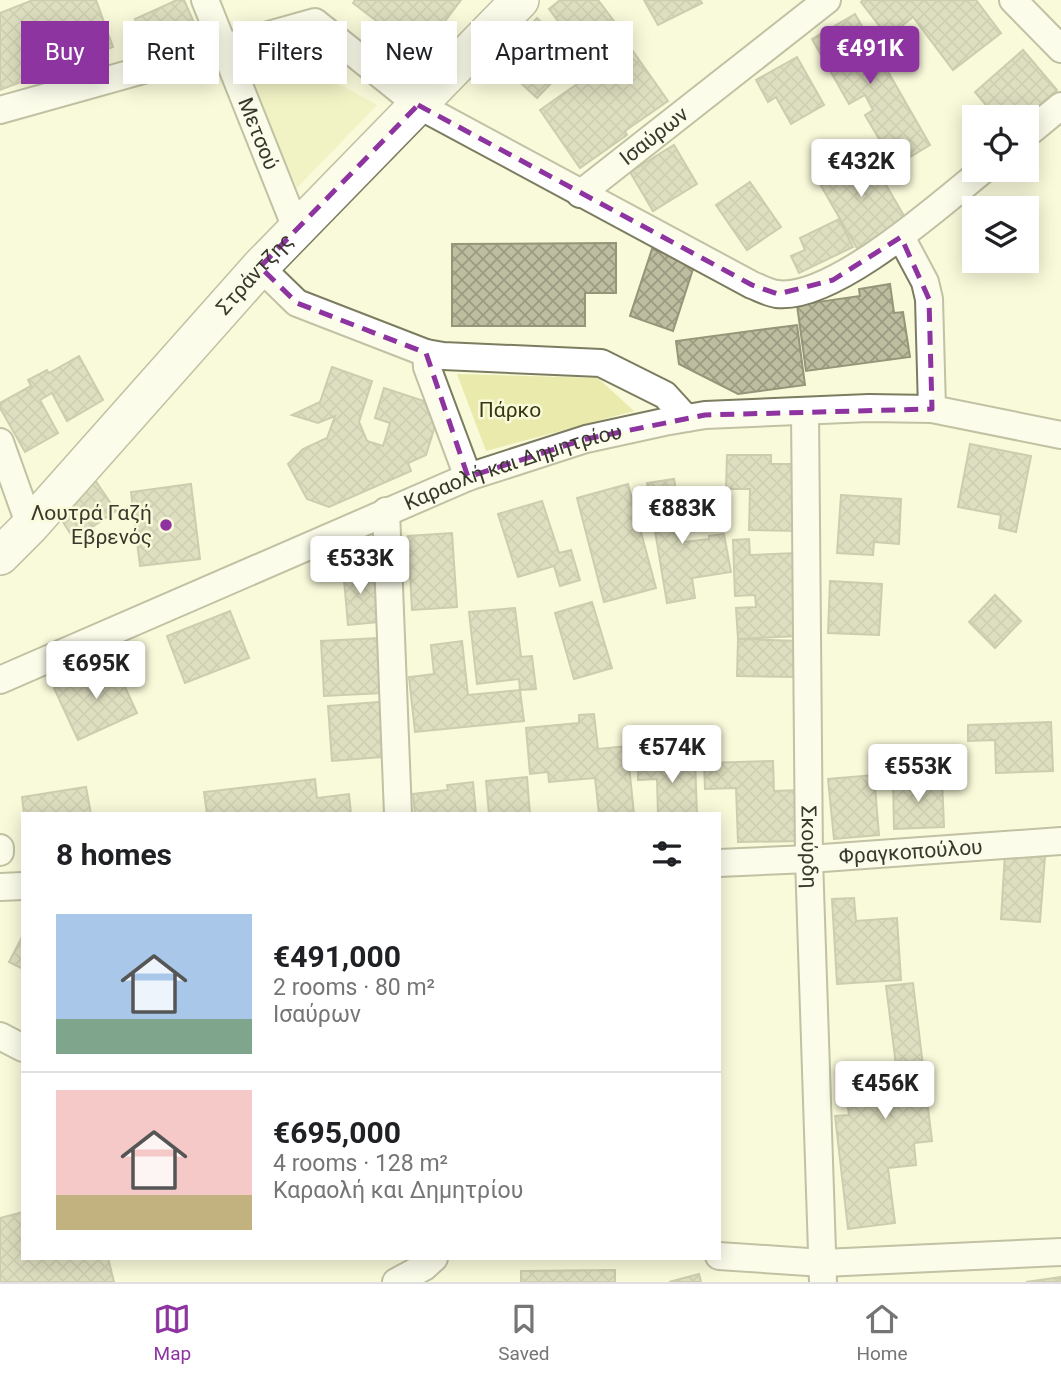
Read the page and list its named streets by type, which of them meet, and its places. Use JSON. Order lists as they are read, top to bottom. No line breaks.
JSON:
{"streets":{"street":["Μετσού","Ισαύρων","Στράντζης","Καραολή και Δημητρίου","Σκούρδη","Φραγκοπούλου"]},"crossings":[["Μετσού","Στράντζης"],["Καραολή και Δημητρίου","Σκούρδη"],["Σκούρδη","Φραγκοπούλου"]],"parks":["Πάρκο"],"places":["Λουτρά Γαζή Εβρενός"],"page":{"chip":["Buy","Rent","Filters","New","Apartment"],"price":["€491K","€432K","€883K","€533K","€695K","€574K","€553K","€456K"],"heading":"8 homes","list":[{"name":"€491,000","note":"2 rooms · 80 m² · Ισαύρων"},{"name":"€695,000","note":"4 rooms · 128 m² · Καραολή και Δημητρίου"}],"tabs":["Map","Saved","Home"]}}
